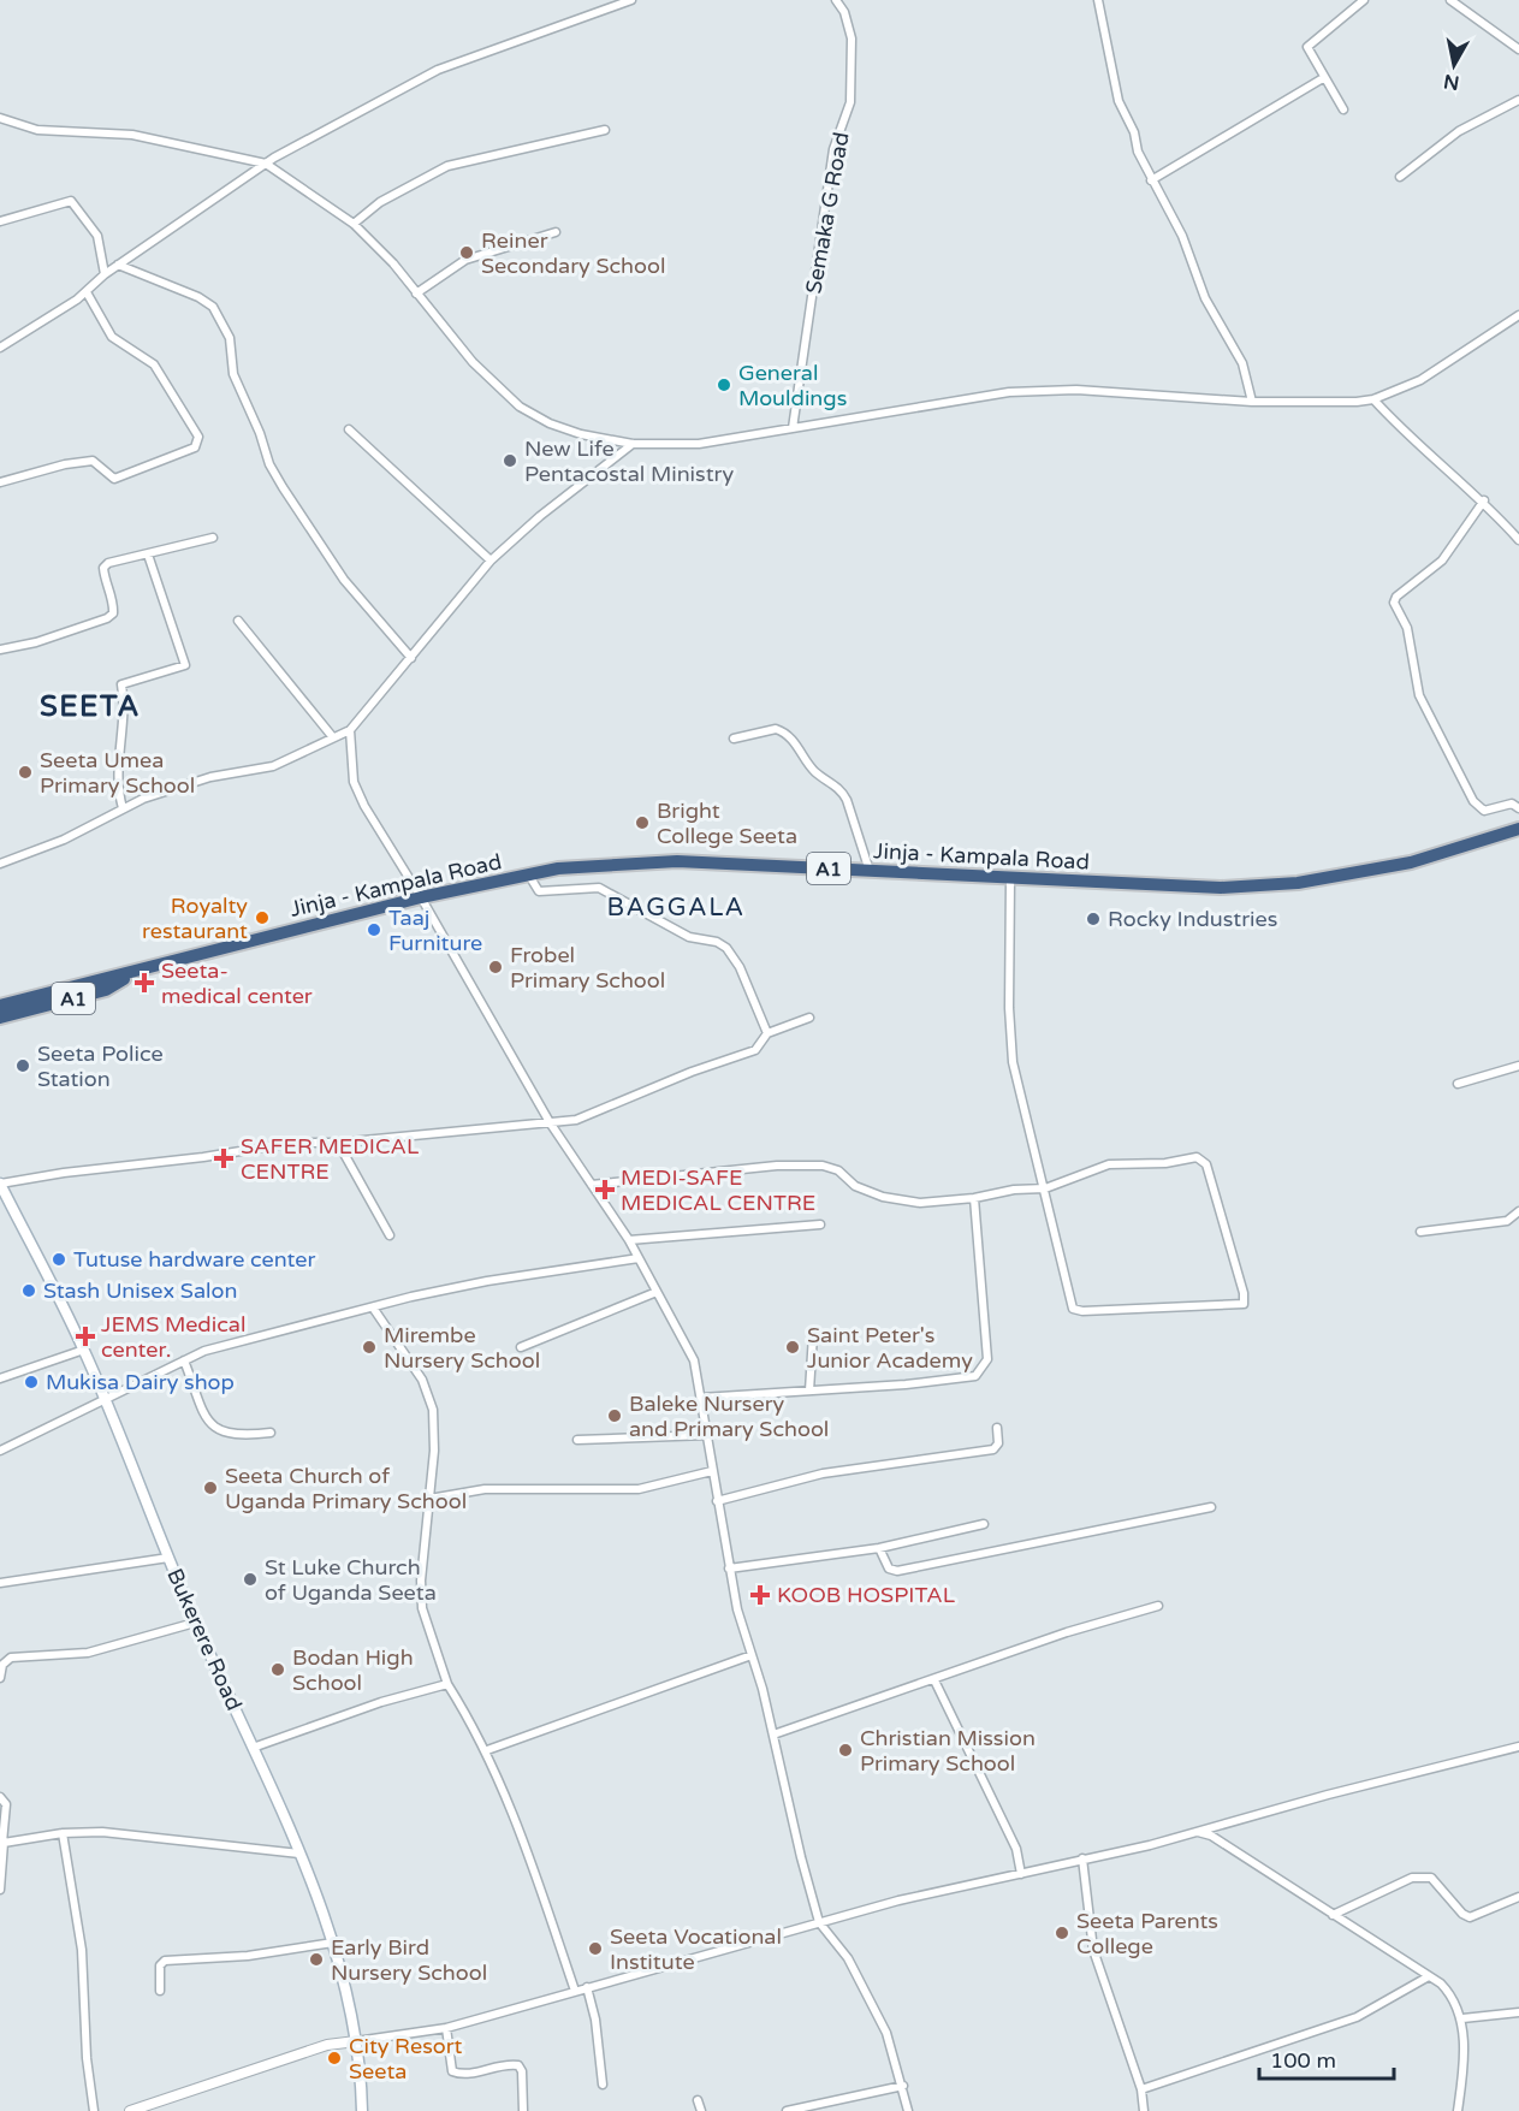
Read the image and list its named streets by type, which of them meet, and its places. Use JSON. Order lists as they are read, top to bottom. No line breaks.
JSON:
{"streets":{"highway":["Jinja - Kampala Road","A1"],"main road":["Bukerere Road"],"street":["Semaka G Road"]},"districts":["SEETA","BAGGALA"],"places":{"other":["Reiner Secondary School","General Mouldings","New Life Pentacostal Ministry","Seeta Umea Primary School","Bright College Seeta","Royalty restaurant","Rocky Industries","Taaj Furniture","Frobel Primary School","Seeta Police Station","Tutuse hardware center","Stash Unisex Salon","Mirembe Nursery School","Saint Peter's Junior Academy","Mukisa Dairy shop","Baleke Nursery and Primary School","Seeta Church of Uganda Primary School","St Luke Church of Uganda Seeta","Bodan High School","Christian Mission Primary School","Seeta Parents College","Seeta Vocational Institute","Early Bird Nursery School","City Resort Seeta"],"health":["Seeta- medical center","SAFER MEDICAL CENTRE","MEDI-SAFE MEDICAL CENTRE","JEMS Medical center.","KOOB HOSPITAL"]},"scale_bar":"100 m","north":"bottom"}
